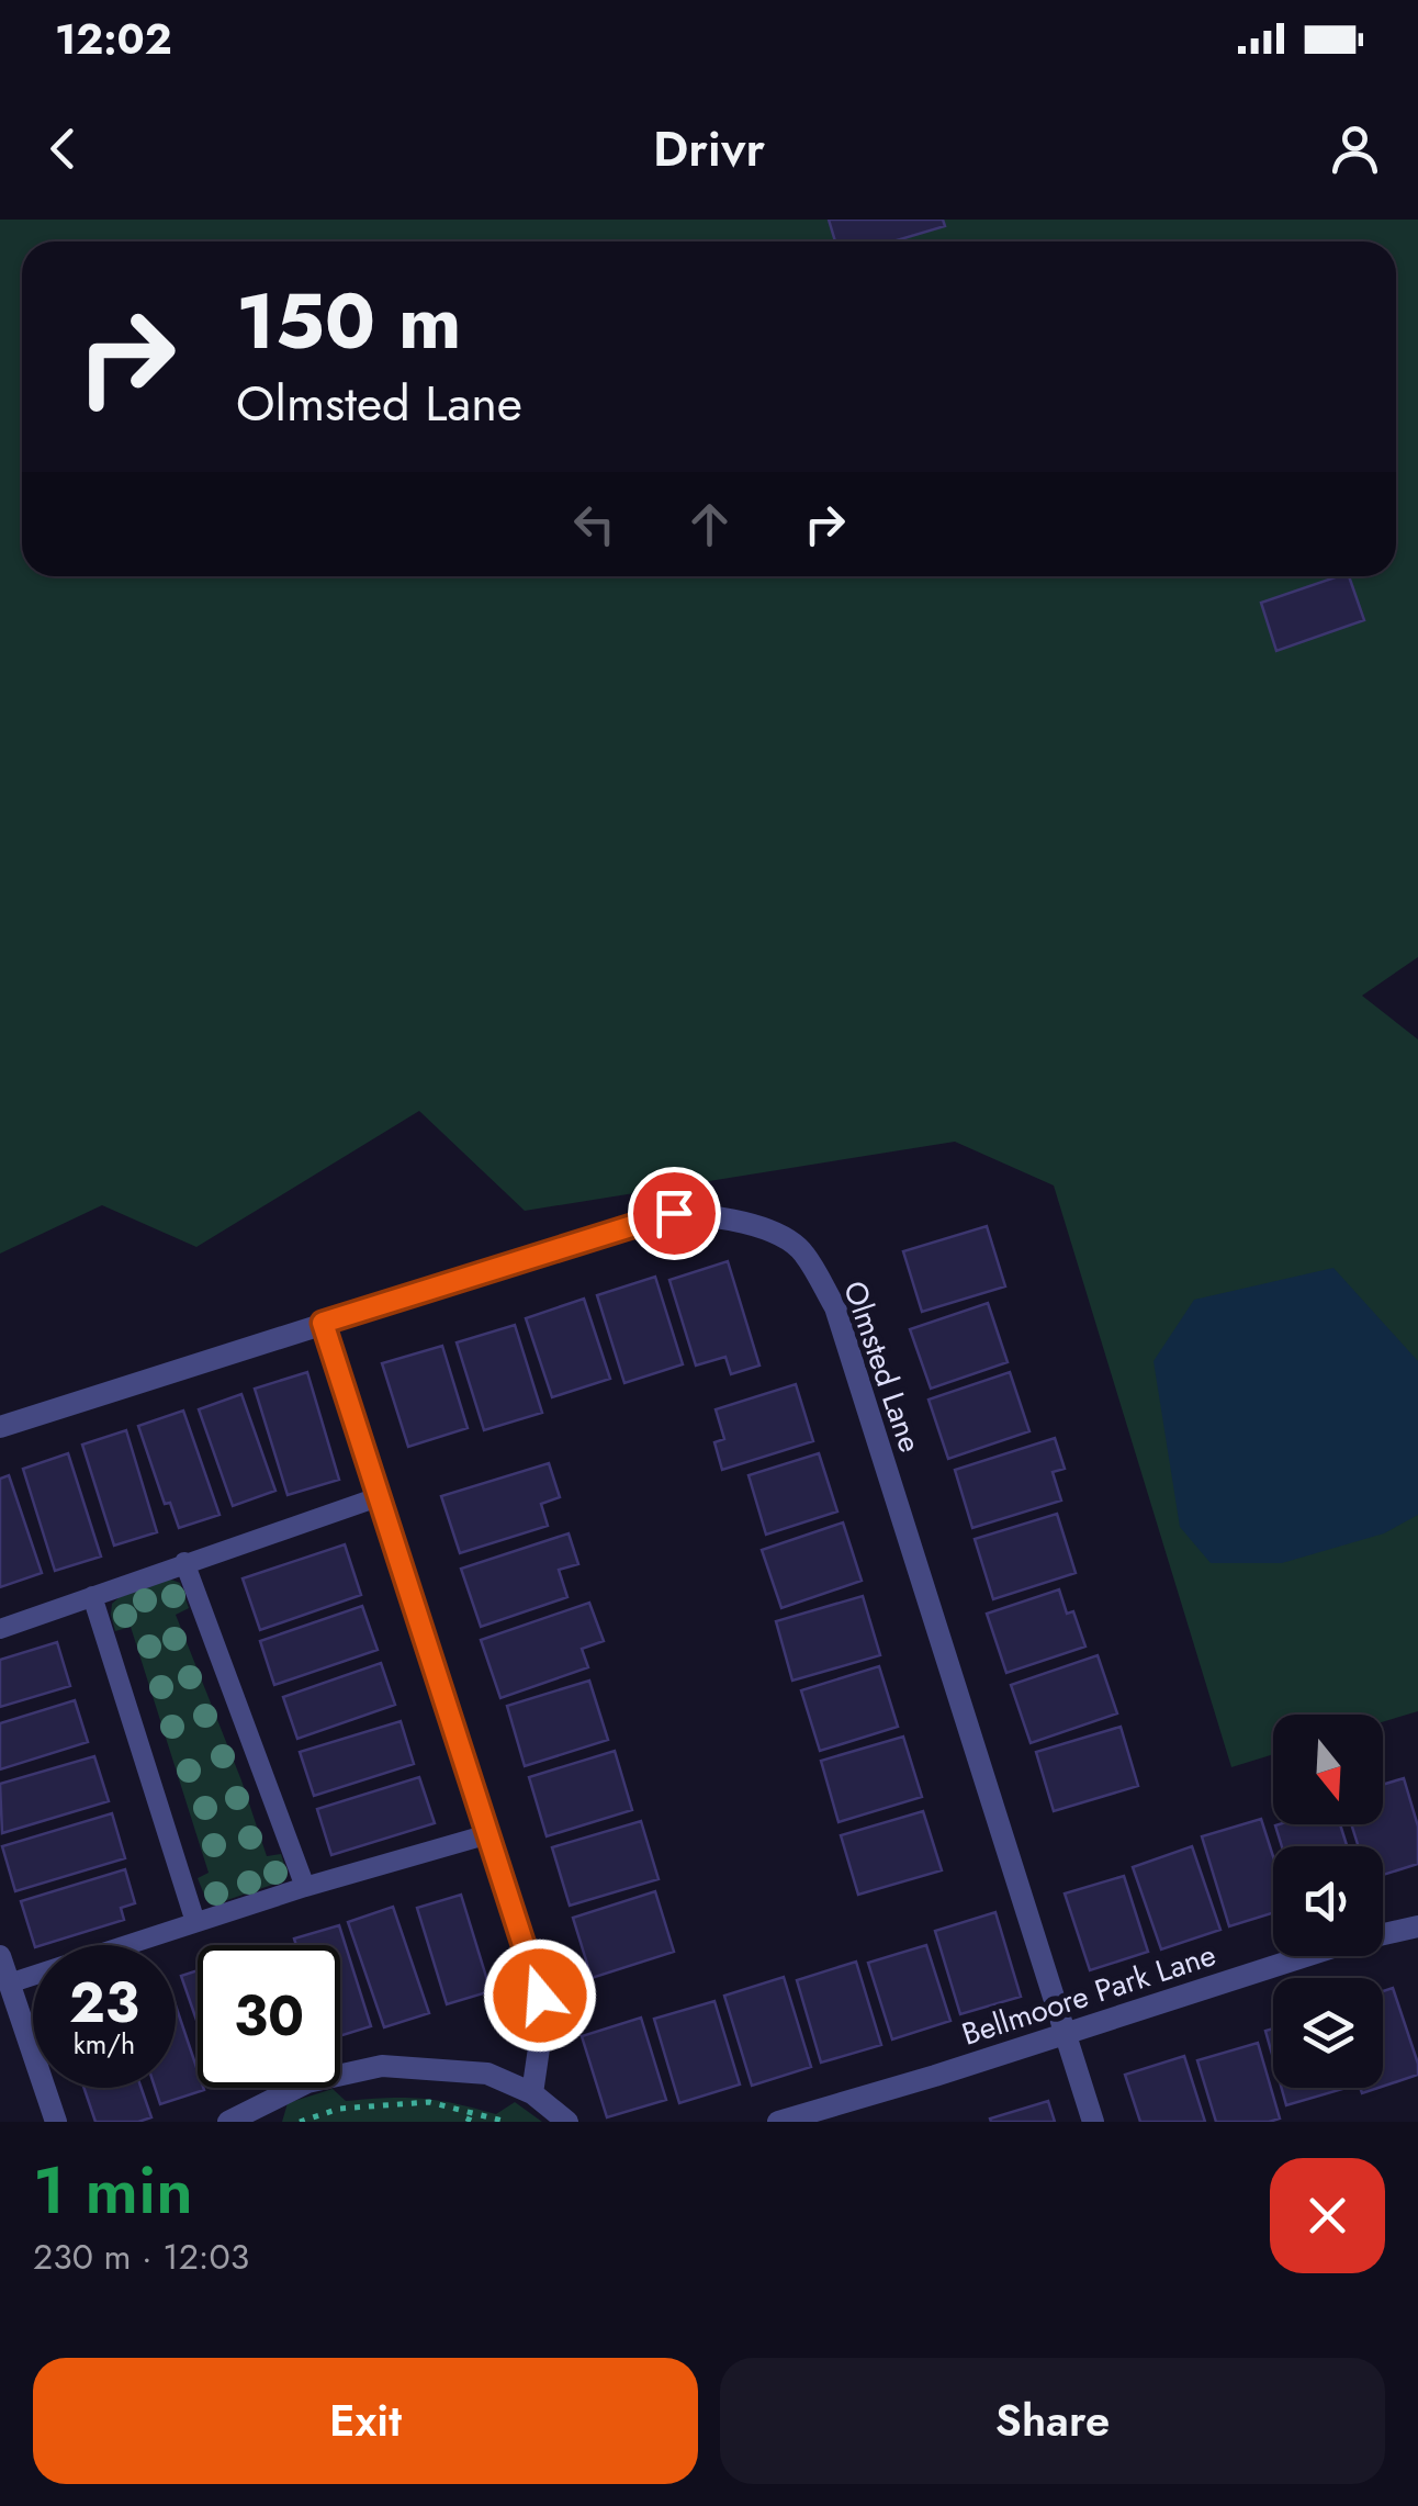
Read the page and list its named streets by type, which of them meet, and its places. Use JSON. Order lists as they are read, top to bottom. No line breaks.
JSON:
{"streets":{"street":["Olmsted Lane","Bellmoore Park Lane"]},"crossings":[["Olmsted Lane","Bellmoore Park Lane"]],"north":"bottom","page":{"status":"12:02","header":"Drivr","turn":["150 m","Olmsted Lane"],"speed":"23 km/h","limit":"30","heading":["1 min","230 m · 12:03"],"buttons":["Exit","Share"]}}
